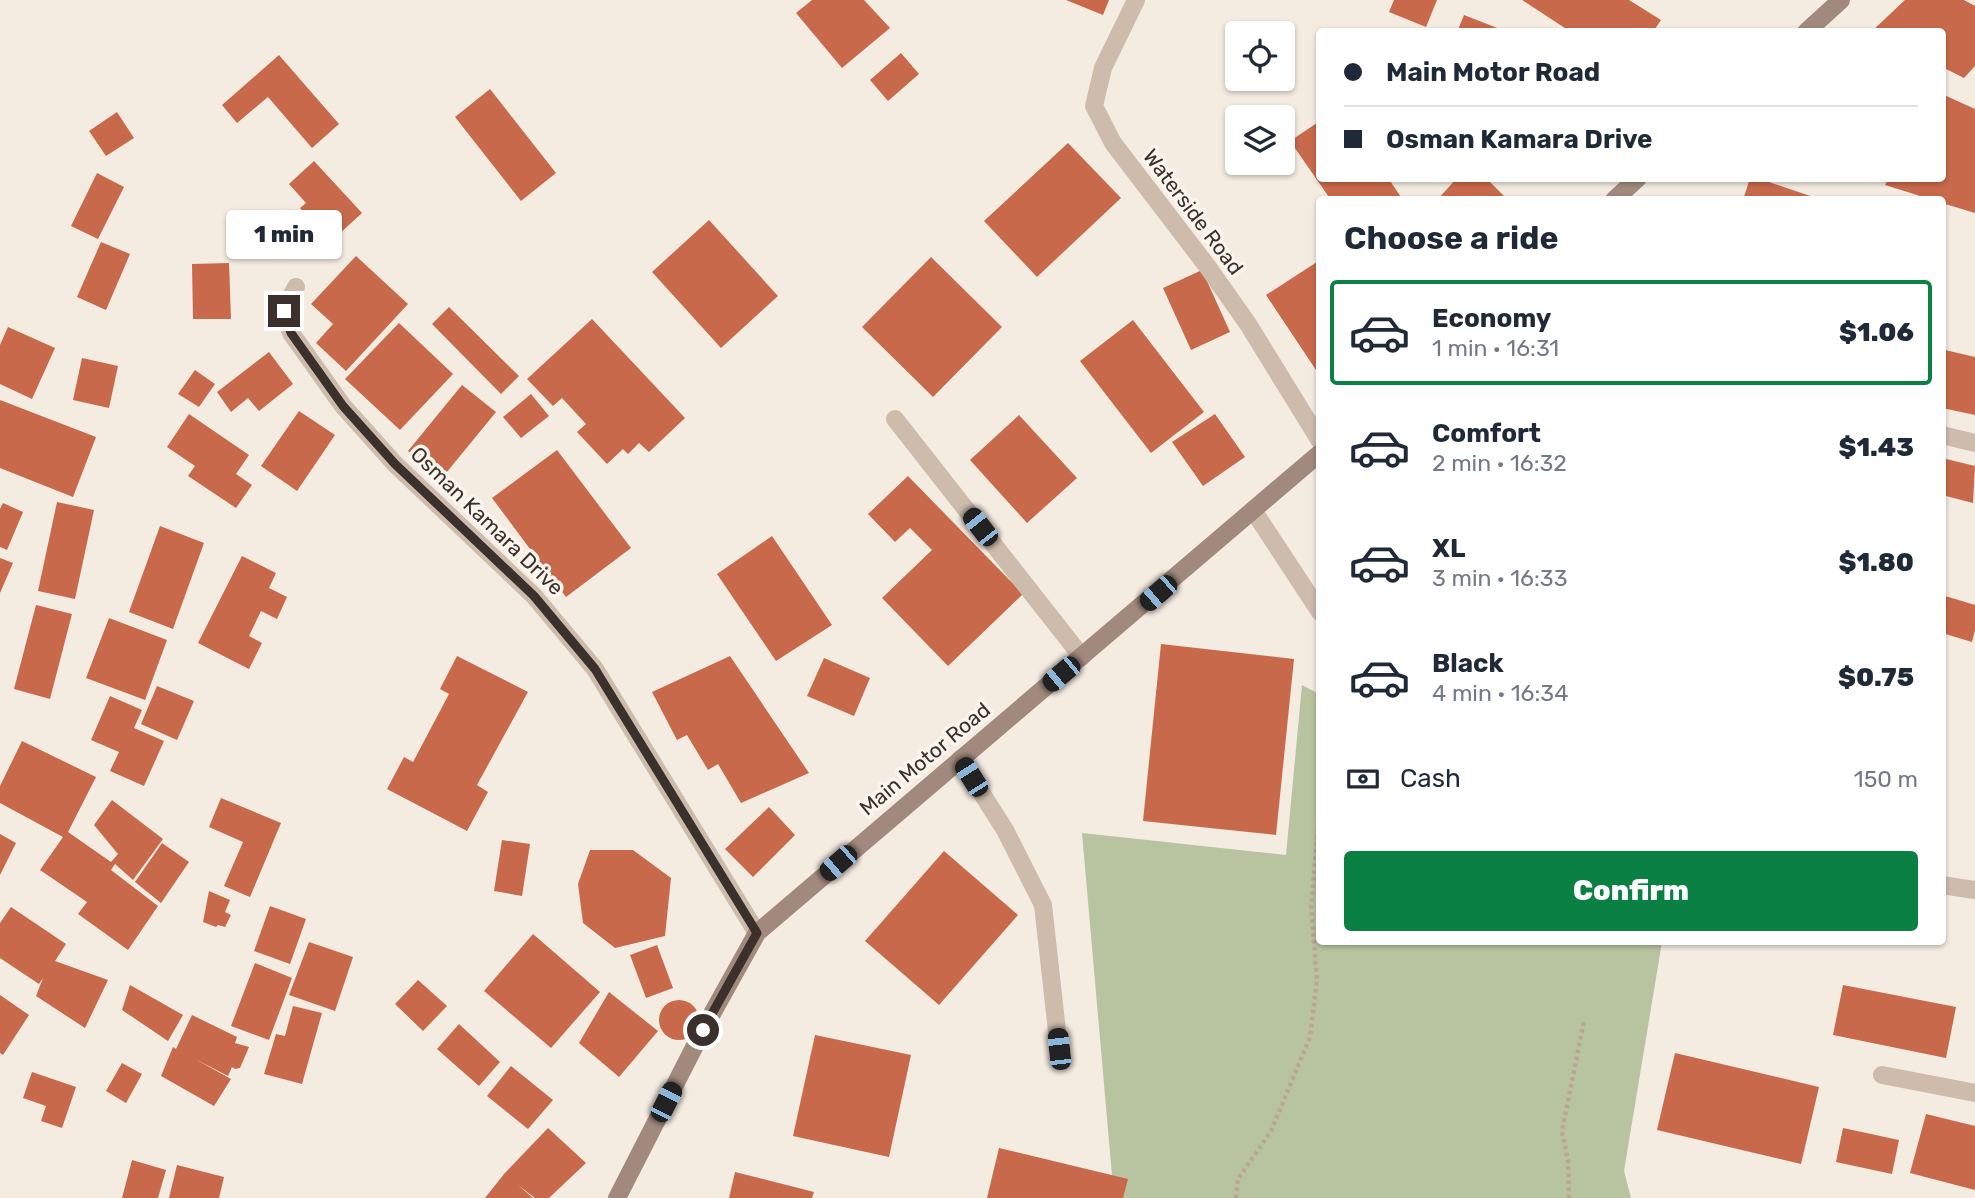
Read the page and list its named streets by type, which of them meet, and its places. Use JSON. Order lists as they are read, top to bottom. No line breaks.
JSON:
{"streets":{"main road":["Main Motor Road"],"street":["Waterside Road","Osman Kamara Drive"]},"crossings":[["Osman Kamara Drive","Main Motor Road"]],"page":{"banner":["Main Motor Road","Osman Kamara Drive"],"heading":"Choose a ride","bubble":"1 min","list":[{"name":"Economy","note":"1 min · 16:31","value":"$1.06"},{"name":"Comfort","note":"2 min · 16:32","value":"$1.43"},{"name":"XL","note":"3 min · 16:33","value":"$1.80"},{"name":"Black","note":"4 min · 16:34","value":"$0.75"}],"pay":["Cash","150 m"],"buttons":"Confirm"}}
